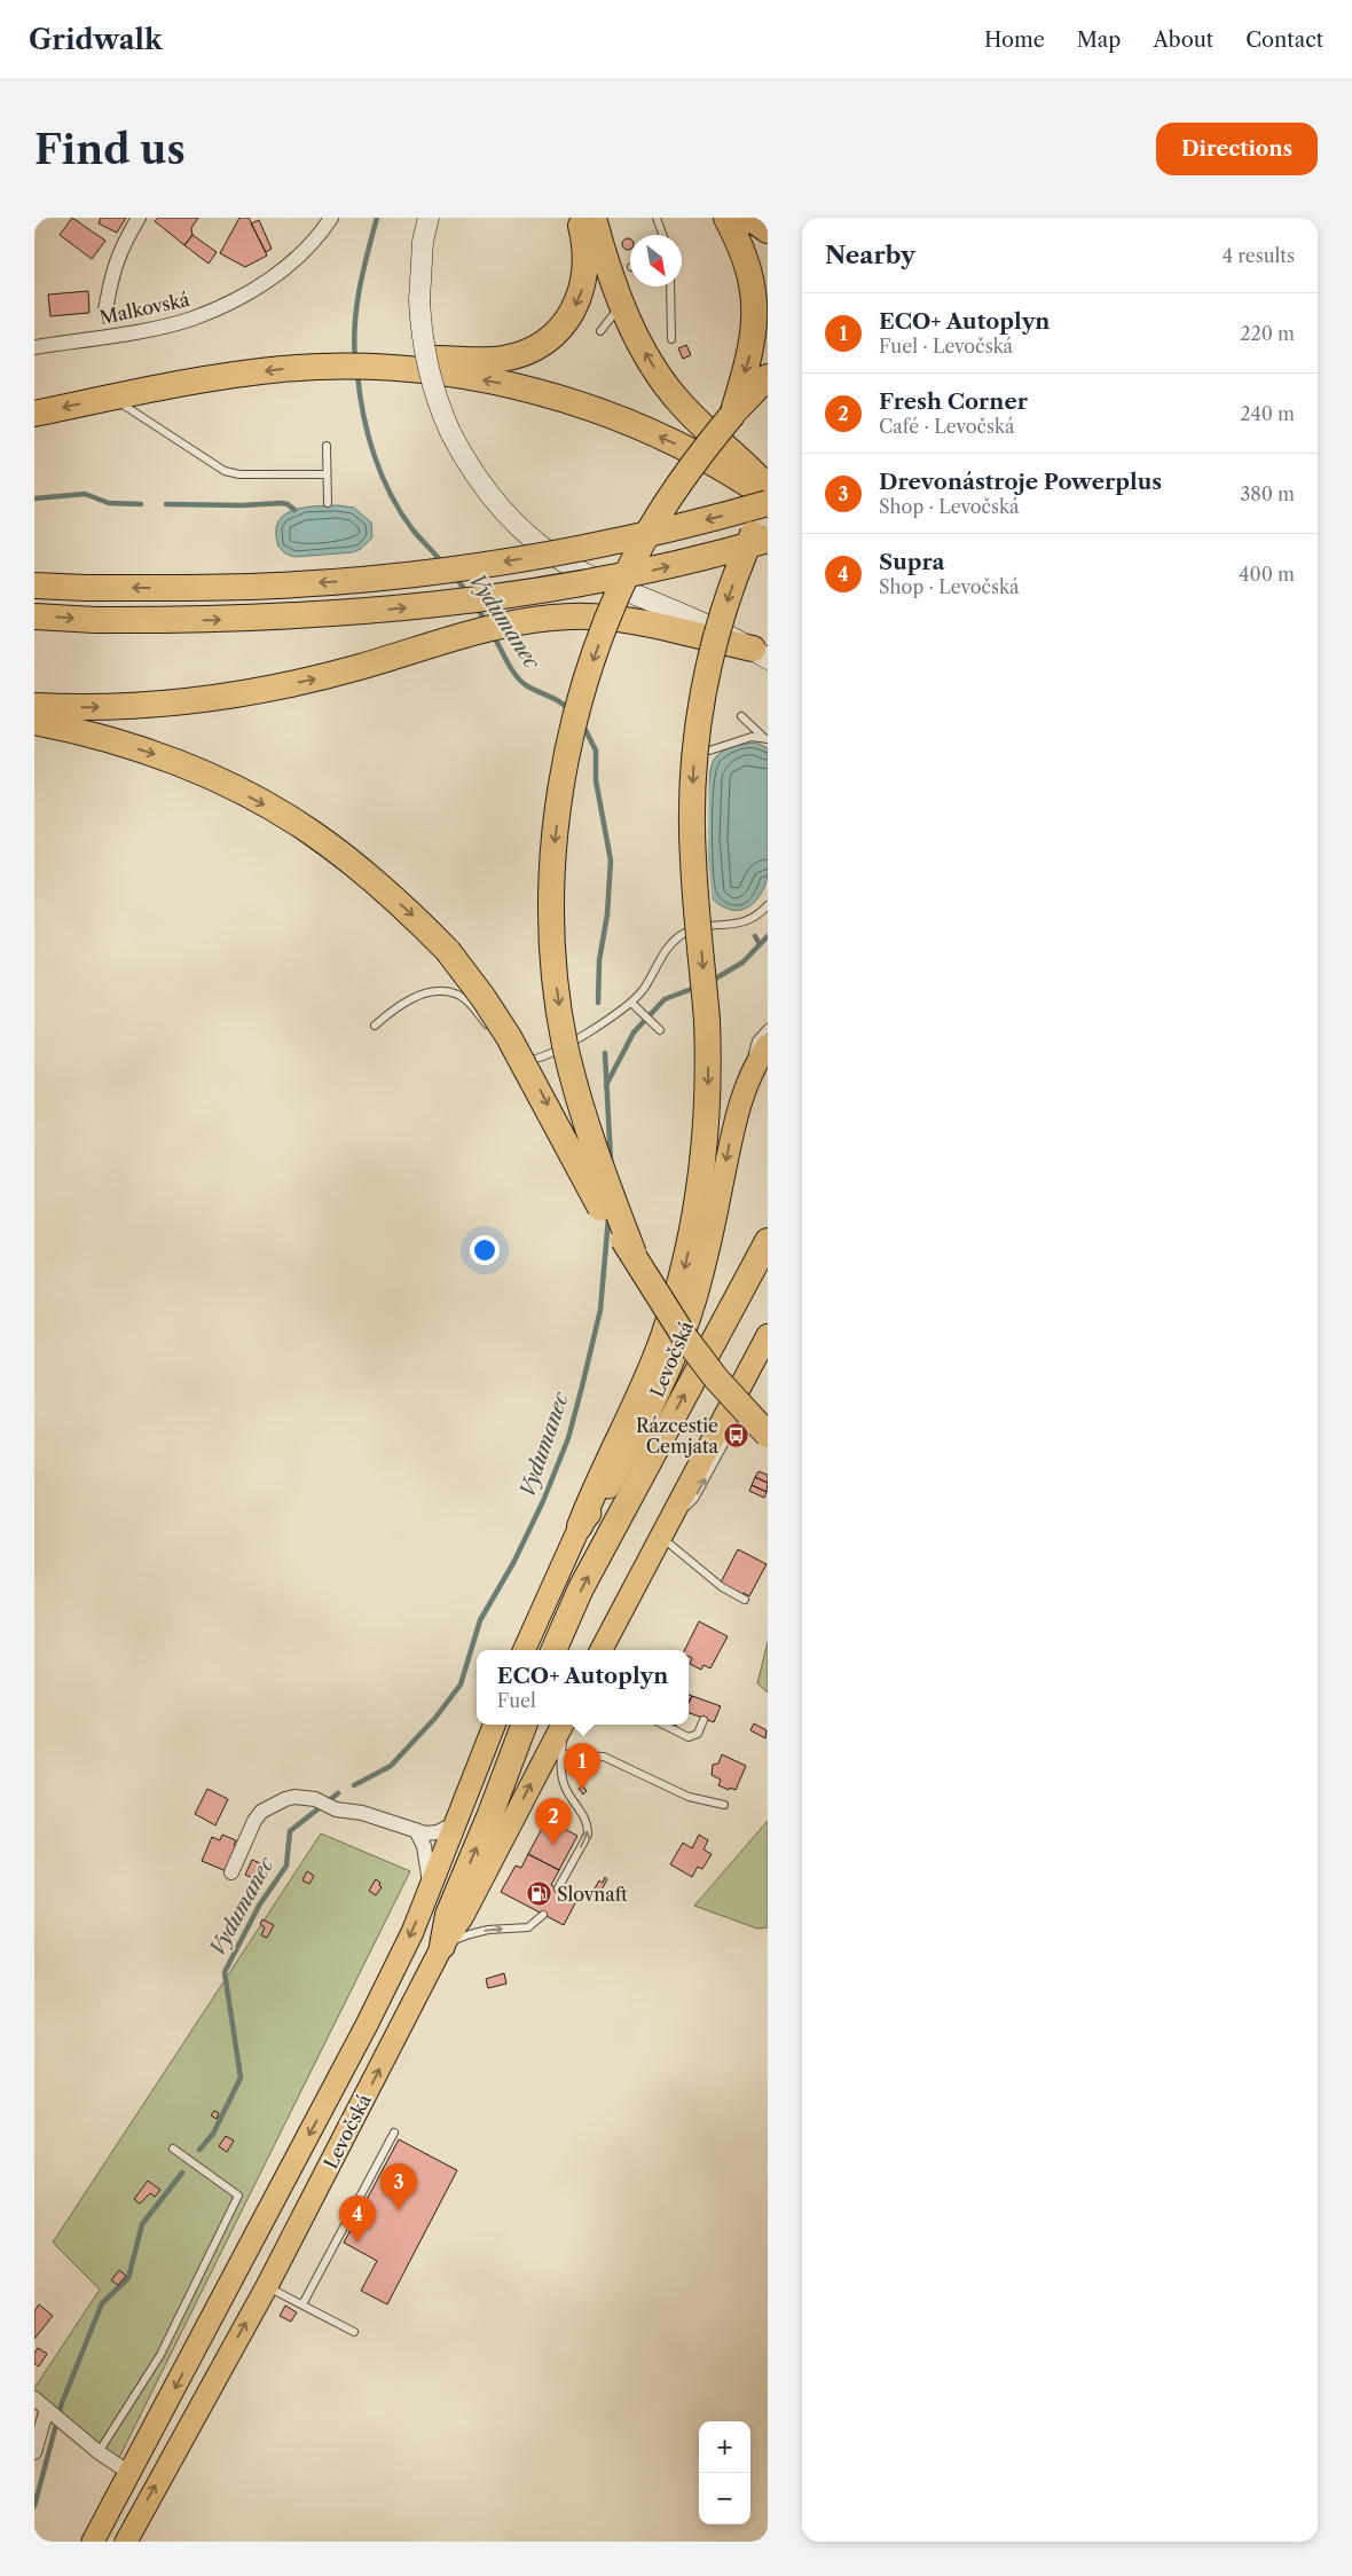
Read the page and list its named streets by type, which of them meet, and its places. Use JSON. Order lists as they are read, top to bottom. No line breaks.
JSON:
{"streets":{"main road":["Levočská"],"street":["Malkovská"]},"water":["Vydumanec"],"places":{"bus stop":["Rázcestie Cemjata"],"fuel station":["Slovnaft"]},"north":"bottom right","page":{"header":"Gridwalk","nav":["Home","Map","About","Contact"],"buttons":"Directions","title":"Find us","heading":["Nearby","4 results"],"list":[{"mark":"1","name":"ECO+ Autoplyn","note":"Fuel · Levočská","value":"220 m"},{"mark":"2","name":"Fresh Corner","note":"Café · Levočská","value":"240 m"},{"mark":"3","name":"Drevonástroje Powerplus","note":"Shop · Levočská","value":"380 m"},{"mark":"4","name":"Supra","note":"Shop · Levočská","value":"400 m"}],"popup":["ECO+ Autoplyn","Fuel"],"pins":["1","2","3","4"],"map_buttons":["+","−"]}}
